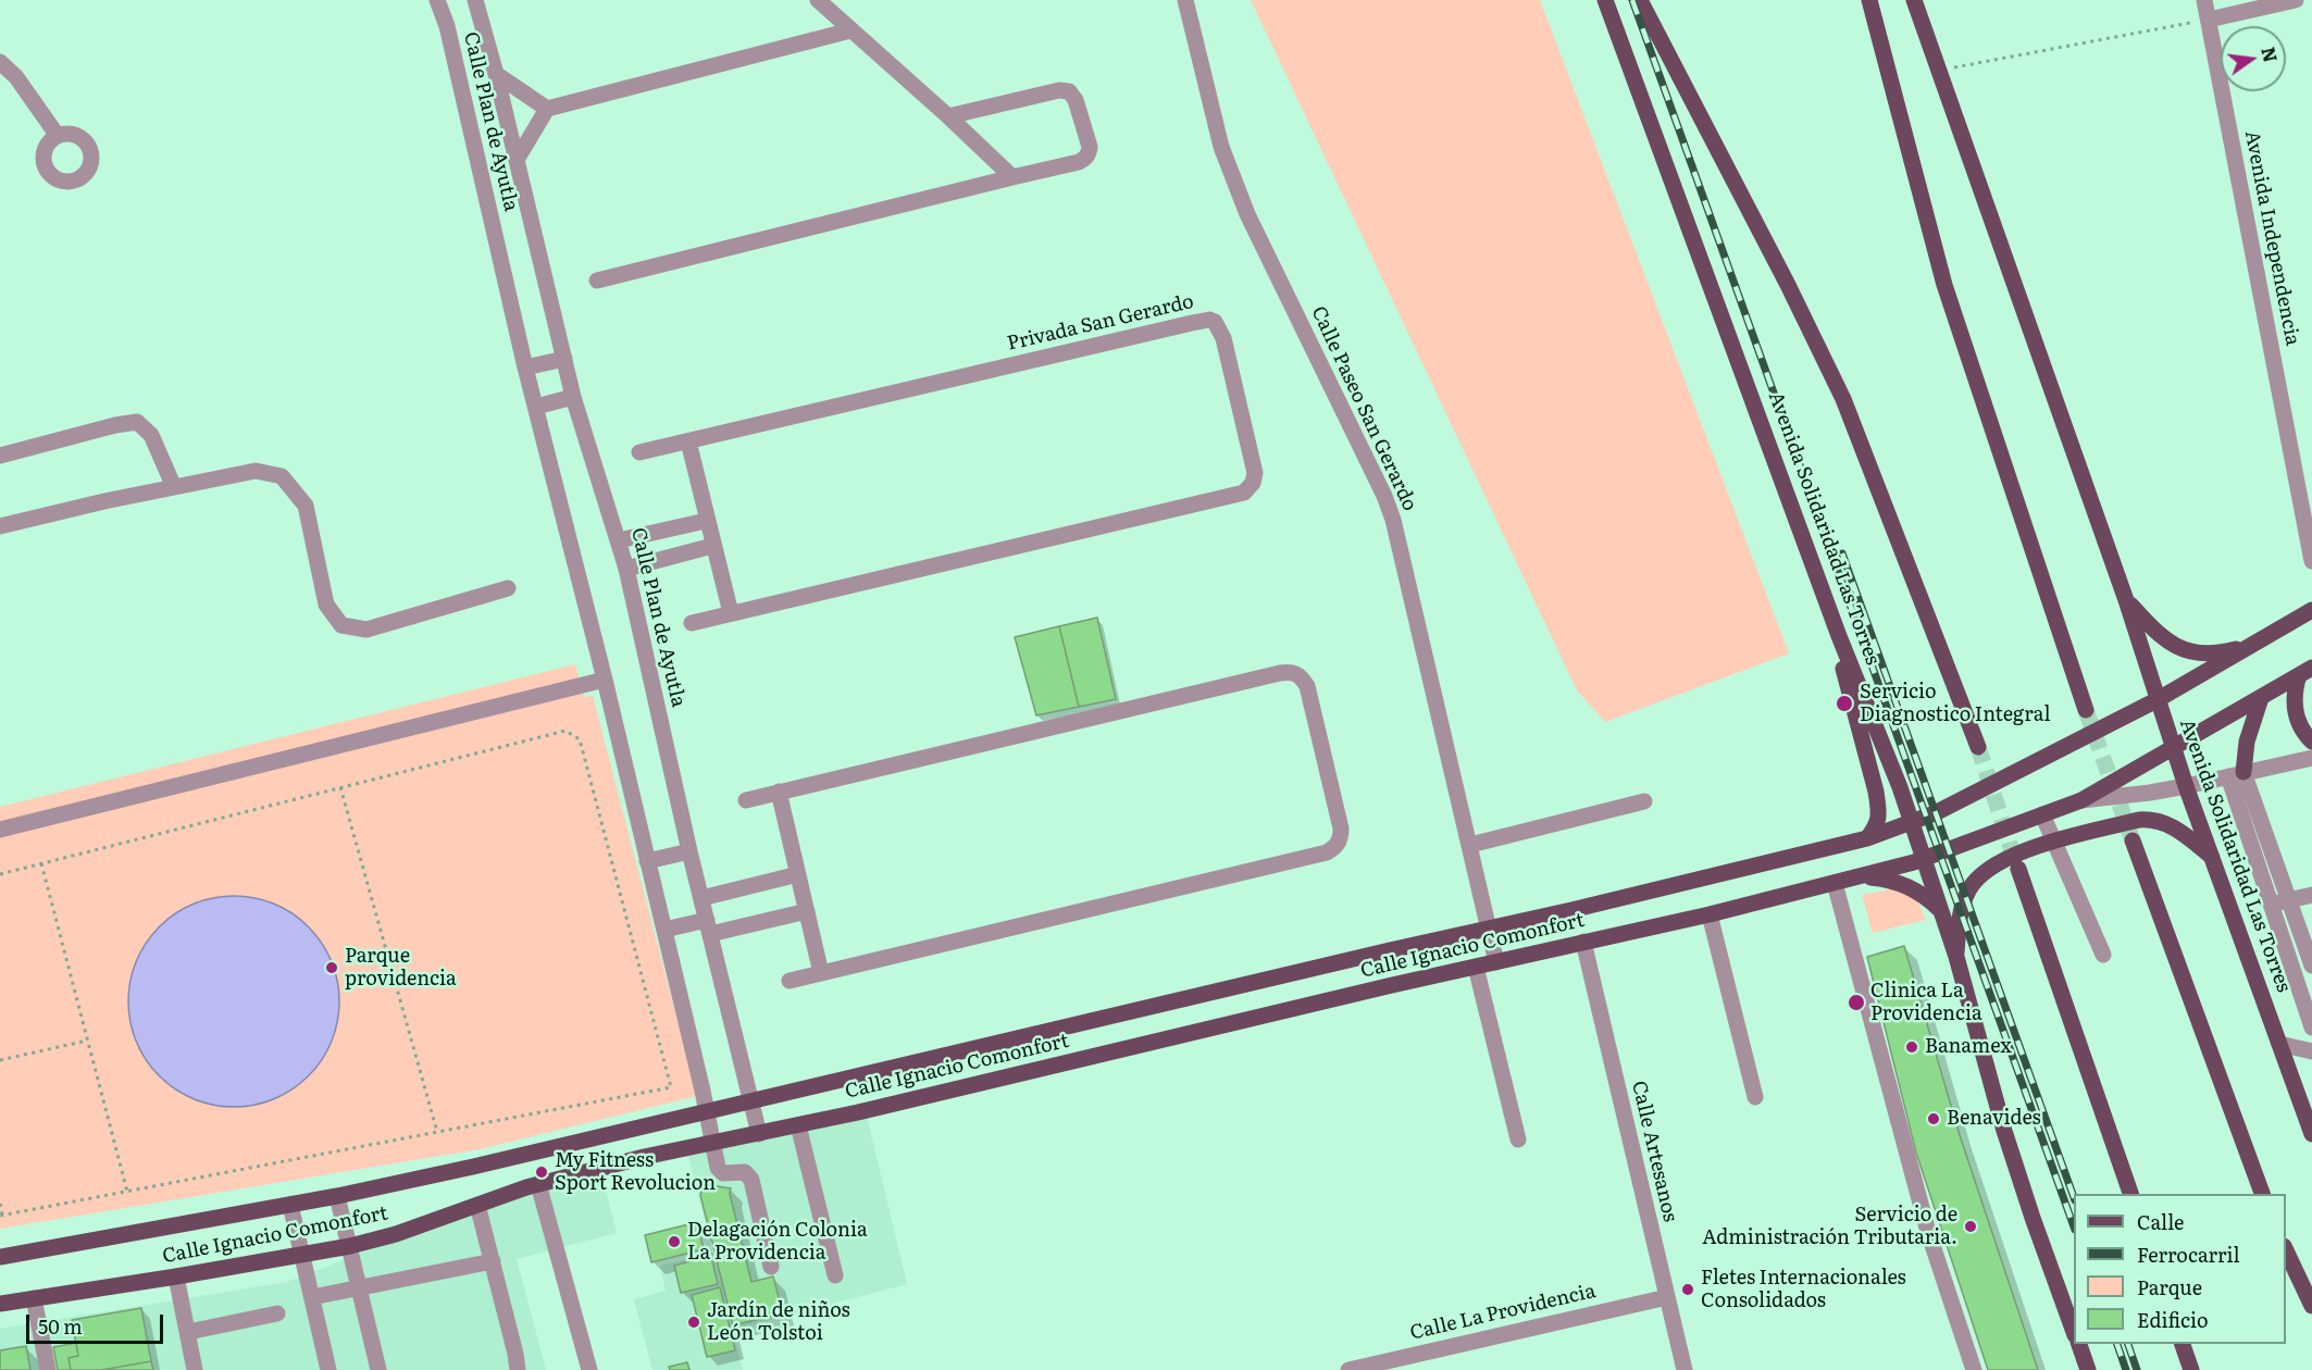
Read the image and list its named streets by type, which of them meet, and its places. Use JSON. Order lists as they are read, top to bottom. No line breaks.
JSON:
{"streets":{"main road":["Avenida Solidaridad Las Torres","Calle Ignacio Comonfort"],"street":["Calle Plan de Ayutla","Avenida Independencia","Privada San Gerardo","Calle Paseo San Gerardo","Calle Artesanos","Calle La Providencia"]},"crossings":[["Calle Plan de Ayutla","Calle Ignacio Comonfort"],["Calle Paseo San Gerardo","Calle Ignacio Comonfort"],["Avenida Solidaridad Las Torres","Calle Ignacio Comonfort"],["Calle Ignacio Comonfort","Calle Artesanos"],["Calle Artesanos","Calle La Providencia"]],"places":["Servicio Diagnostico Integral","Parque providencia","Clinica La Providencia","Banamex","Benavides","My Fitness Sport Revolucion","Servicio de Administración Tributaria.","Delagación Colonia La Providencia","Fletes Internacionales Consolidados","Jardín de niños León Tolstoi"],"legend":["Calle","Ferrocarril","Parque","Edificio"],"scale_bar":"50 m","north":"right"}
